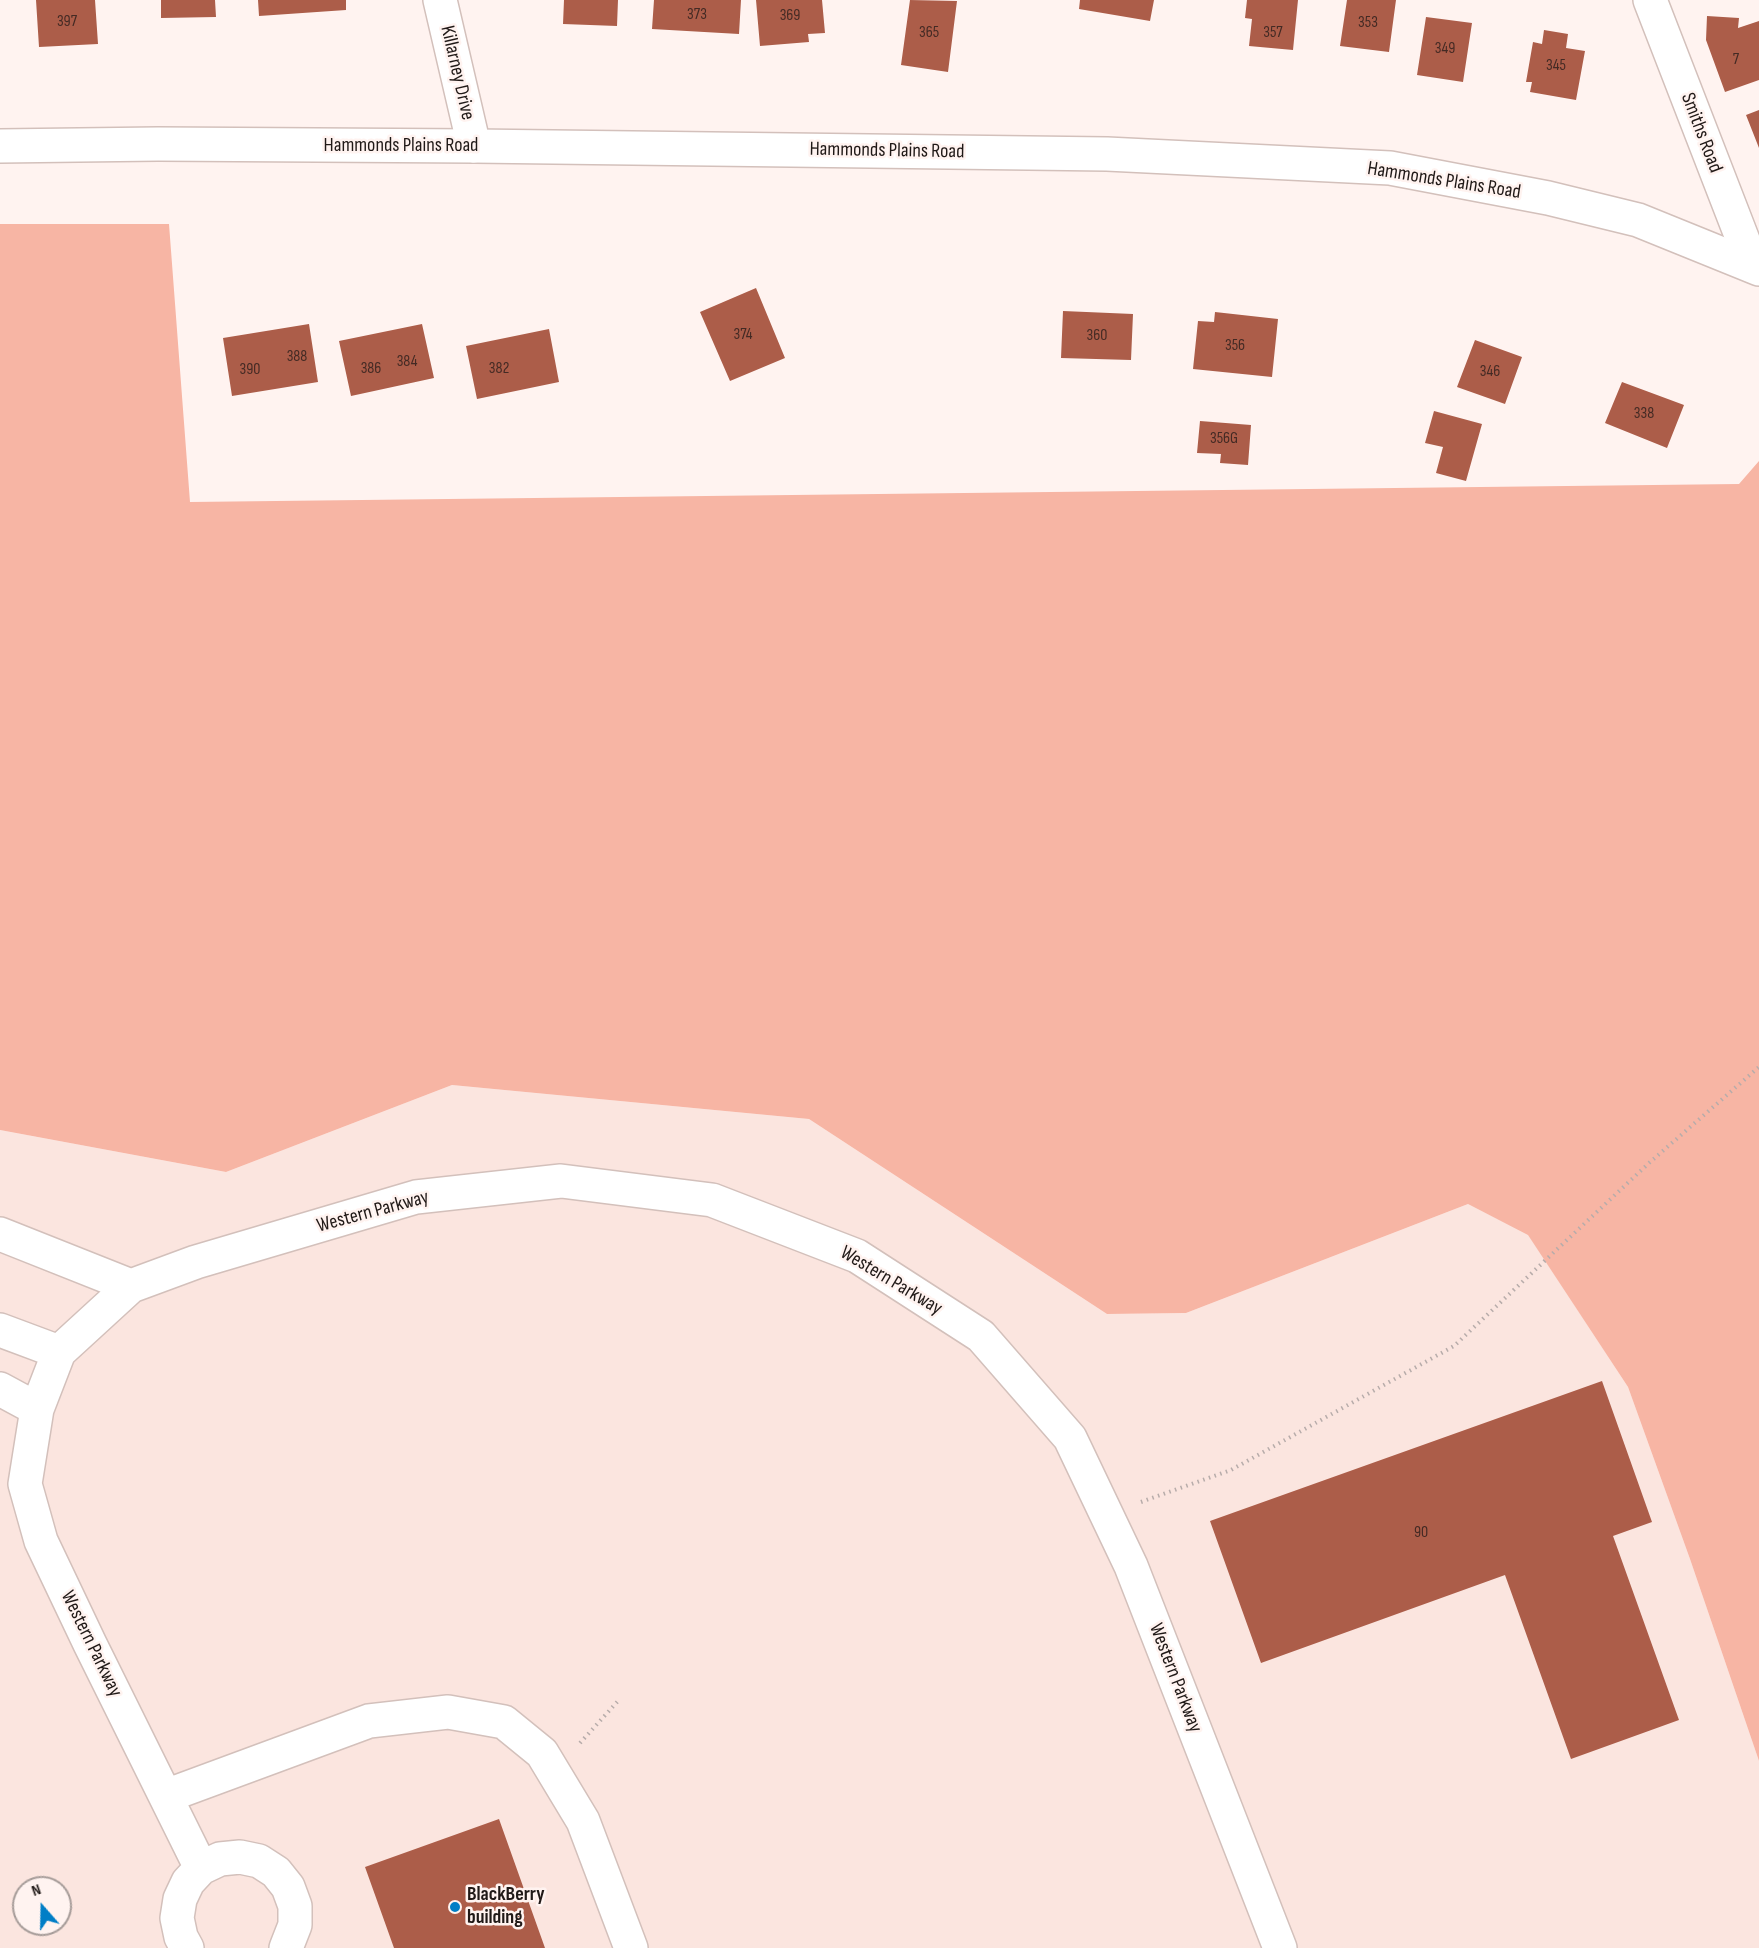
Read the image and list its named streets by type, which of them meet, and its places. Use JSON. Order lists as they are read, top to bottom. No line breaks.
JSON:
{"streets":{"street":["Killarney Drive","Smiths Road","Hammonds Plains Road","Western Parkway"]},"crossings":[["Killarney Drive","Hammonds Plains Road"],["Smiths Road","Hammonds Plains Road"]],"places":["BlackBerry building"],"house_numbers":["373","369","397","353","365","357","349","7","345","374","360","356","388","384","386","382","390","346","338","356G","90"],"north":"top"}
